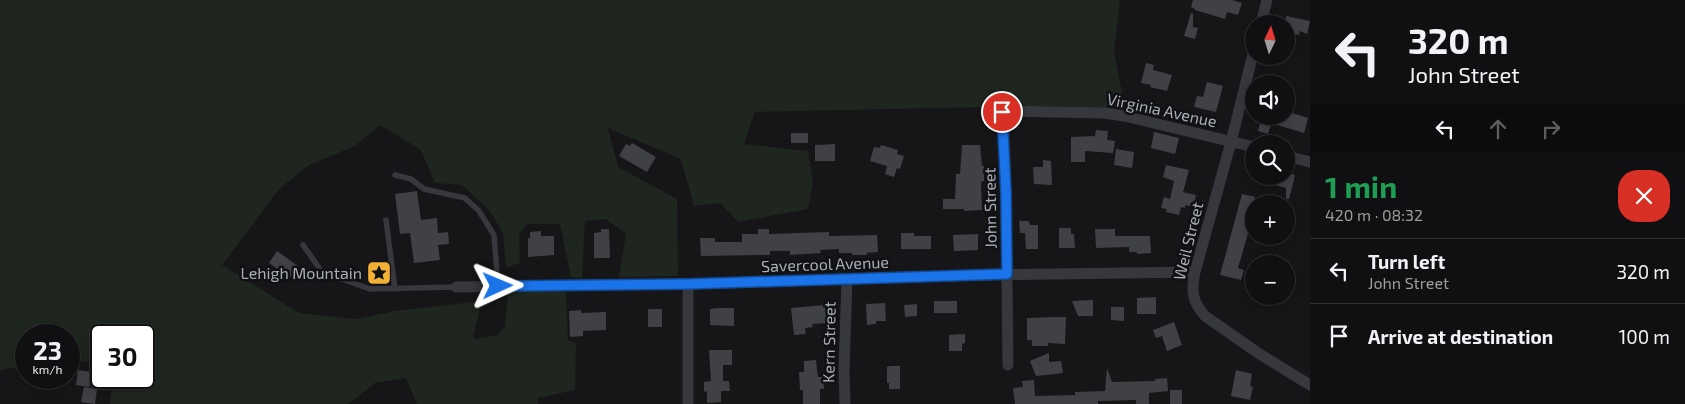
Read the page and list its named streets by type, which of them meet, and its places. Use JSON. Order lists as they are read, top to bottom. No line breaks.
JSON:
{"streets":{"street":["Virginia Avenue","John Street","Weil Street","Savercool Avenue","Kern Street"]},"crossings":[["Virginia Avenue","John Street"],["Virginia Avenue","Weil Street"],["John Street","Savercool Avenue"],["Weil Street","Savercool Avenue"],["Savercool Avenue","Kern Street"]],"places":{"place":["Lehigh Mountain"]},"north":"top","page":{"turn":["320 m","John Street"],"map_buttons":["+","−"],"heading":["1 min","420 m · 08:32"],"list":[{"name":"Turn left","note":"John Street","value":"320 m"},{"name":"Arrive at destination","value":"100 m"}],"speed":"23 km/h","limit":"30"}}
